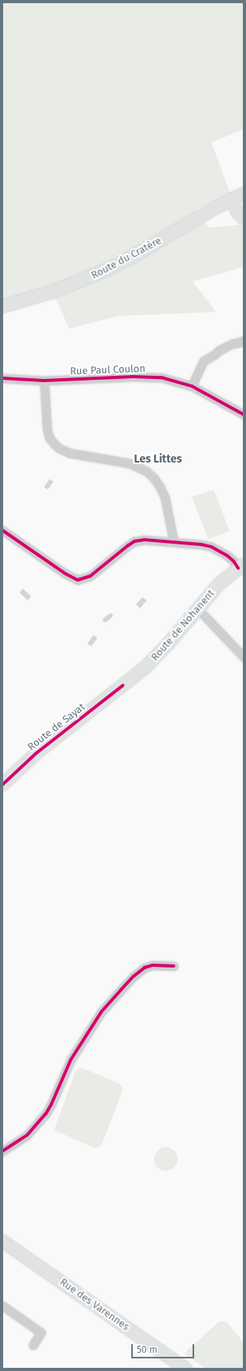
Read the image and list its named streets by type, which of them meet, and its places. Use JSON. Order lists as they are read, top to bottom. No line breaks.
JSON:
{"streets":{"main road":["Route du Cratère","Route de Nohanent","Route de Sayat","Rue des Varennes"],"street":["Rue Paul Coulon"]},"crossings":[["Route de Nohanent","Route de Sayat"]],"districts":["Les Littes"],"scale_bar":"50 m"}
